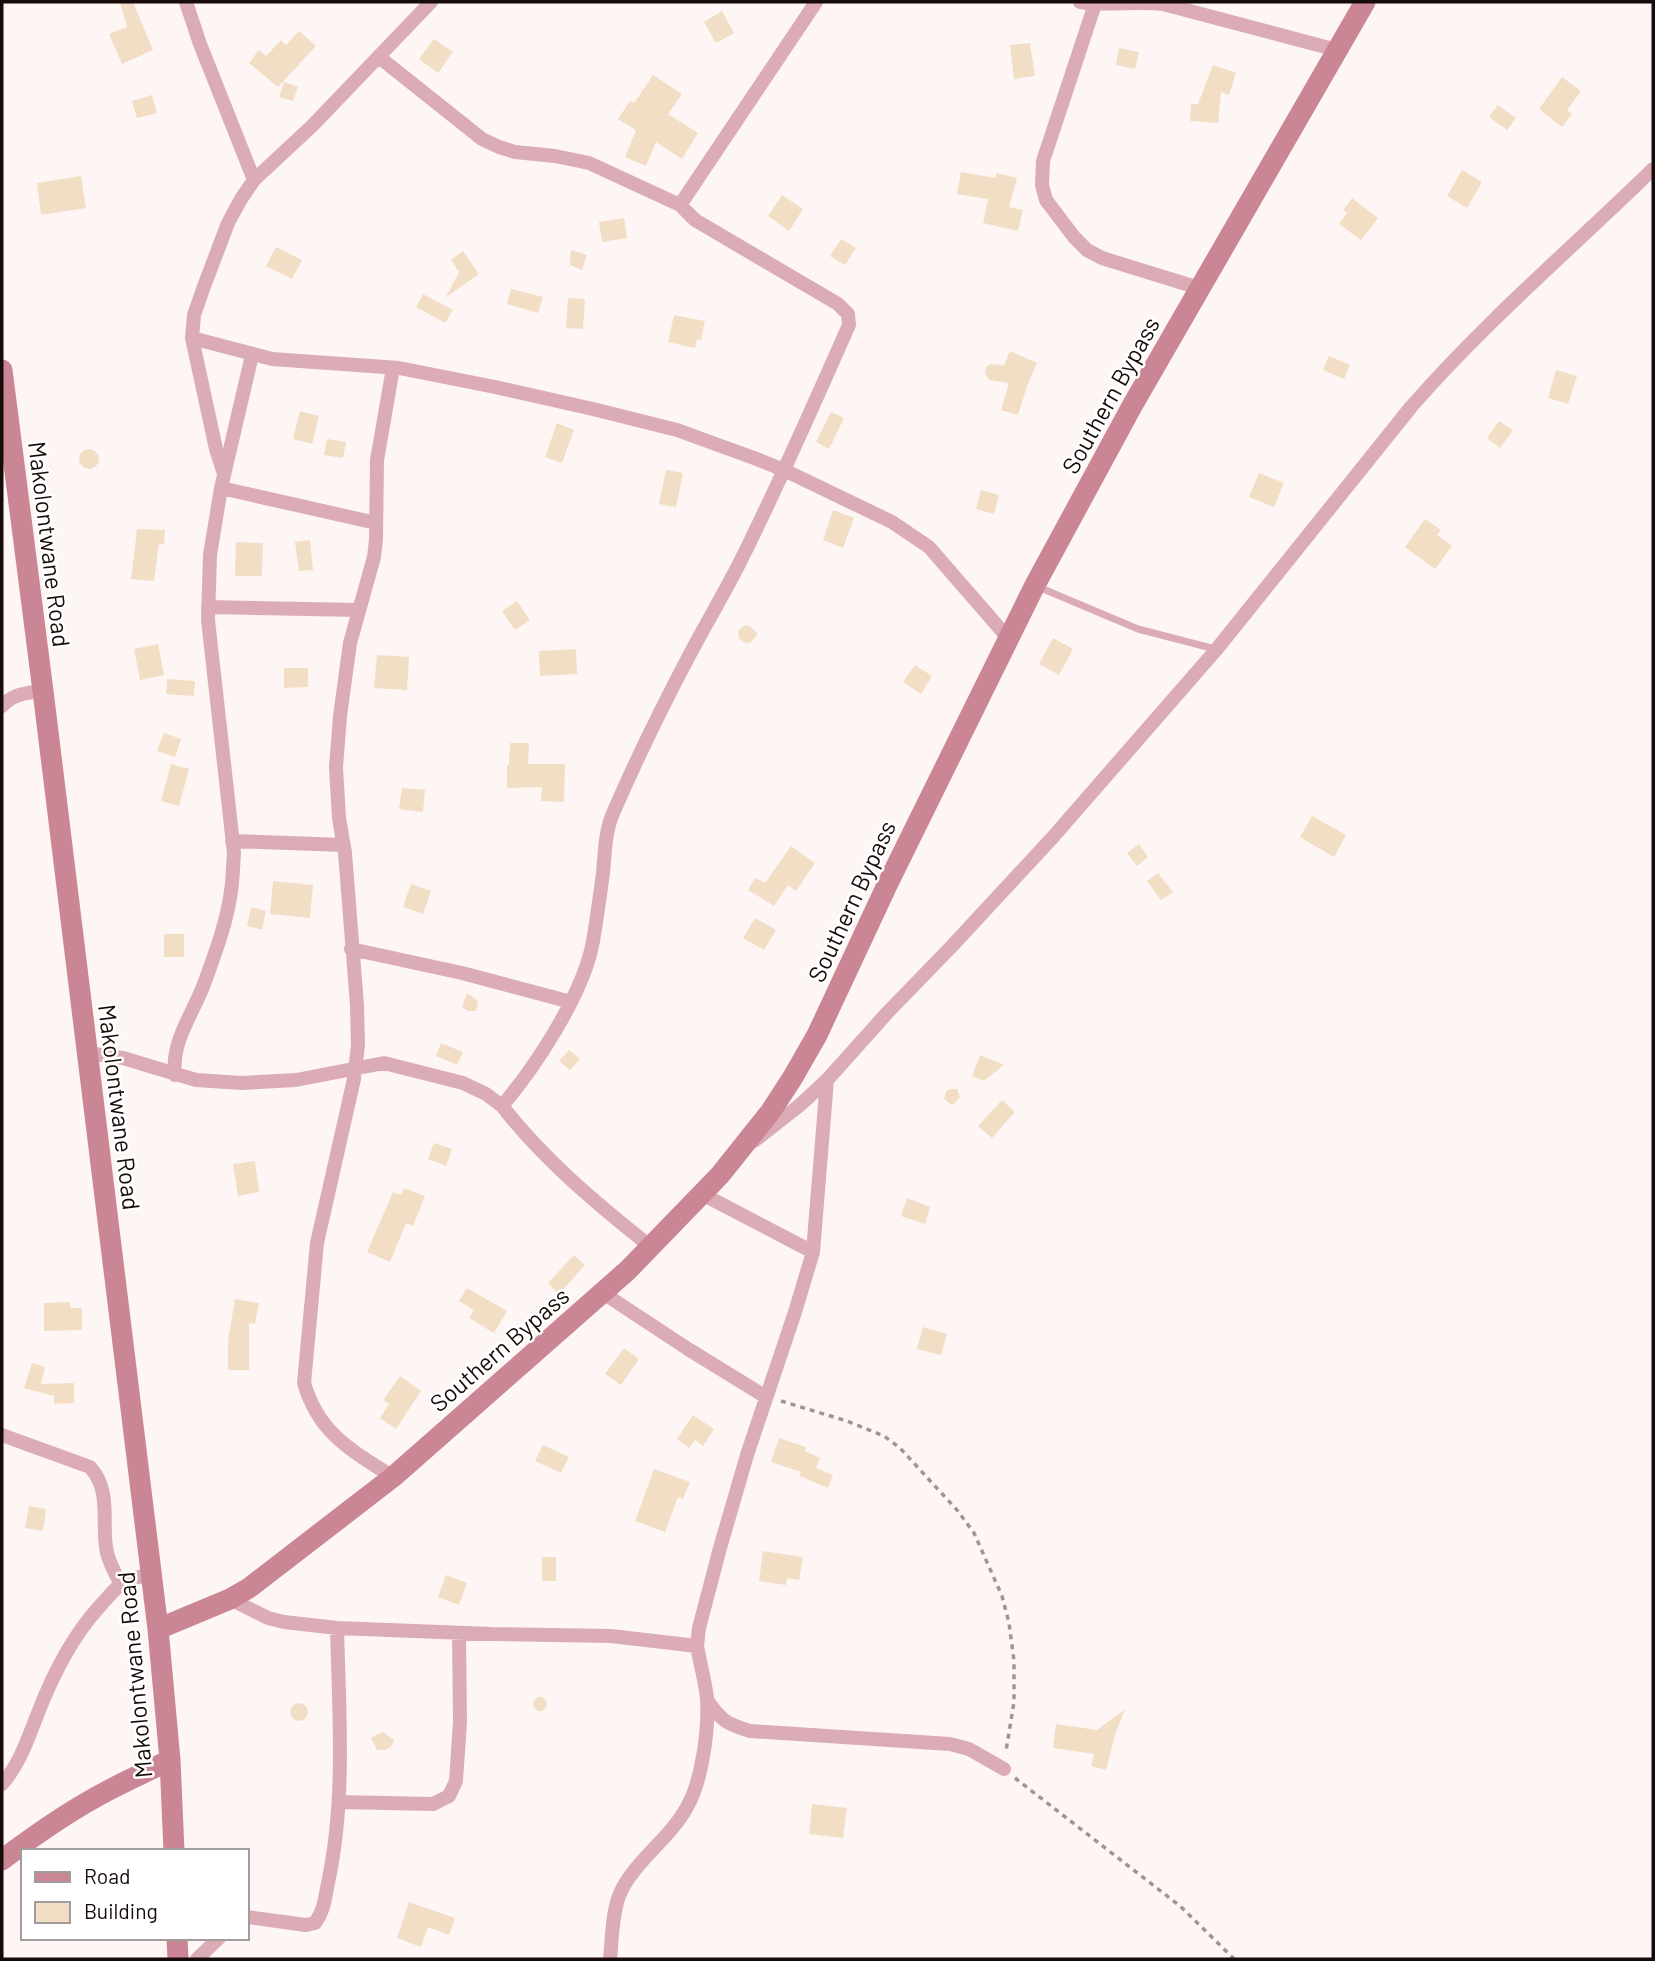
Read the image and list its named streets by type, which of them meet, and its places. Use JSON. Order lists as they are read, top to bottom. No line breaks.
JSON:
{"streets":{"street":["Southern Bypass","Makolontwane Road"]},"crossings":[["Southern Bypass","Makolontwane Road"]],"legend":["Road","Building"]}
